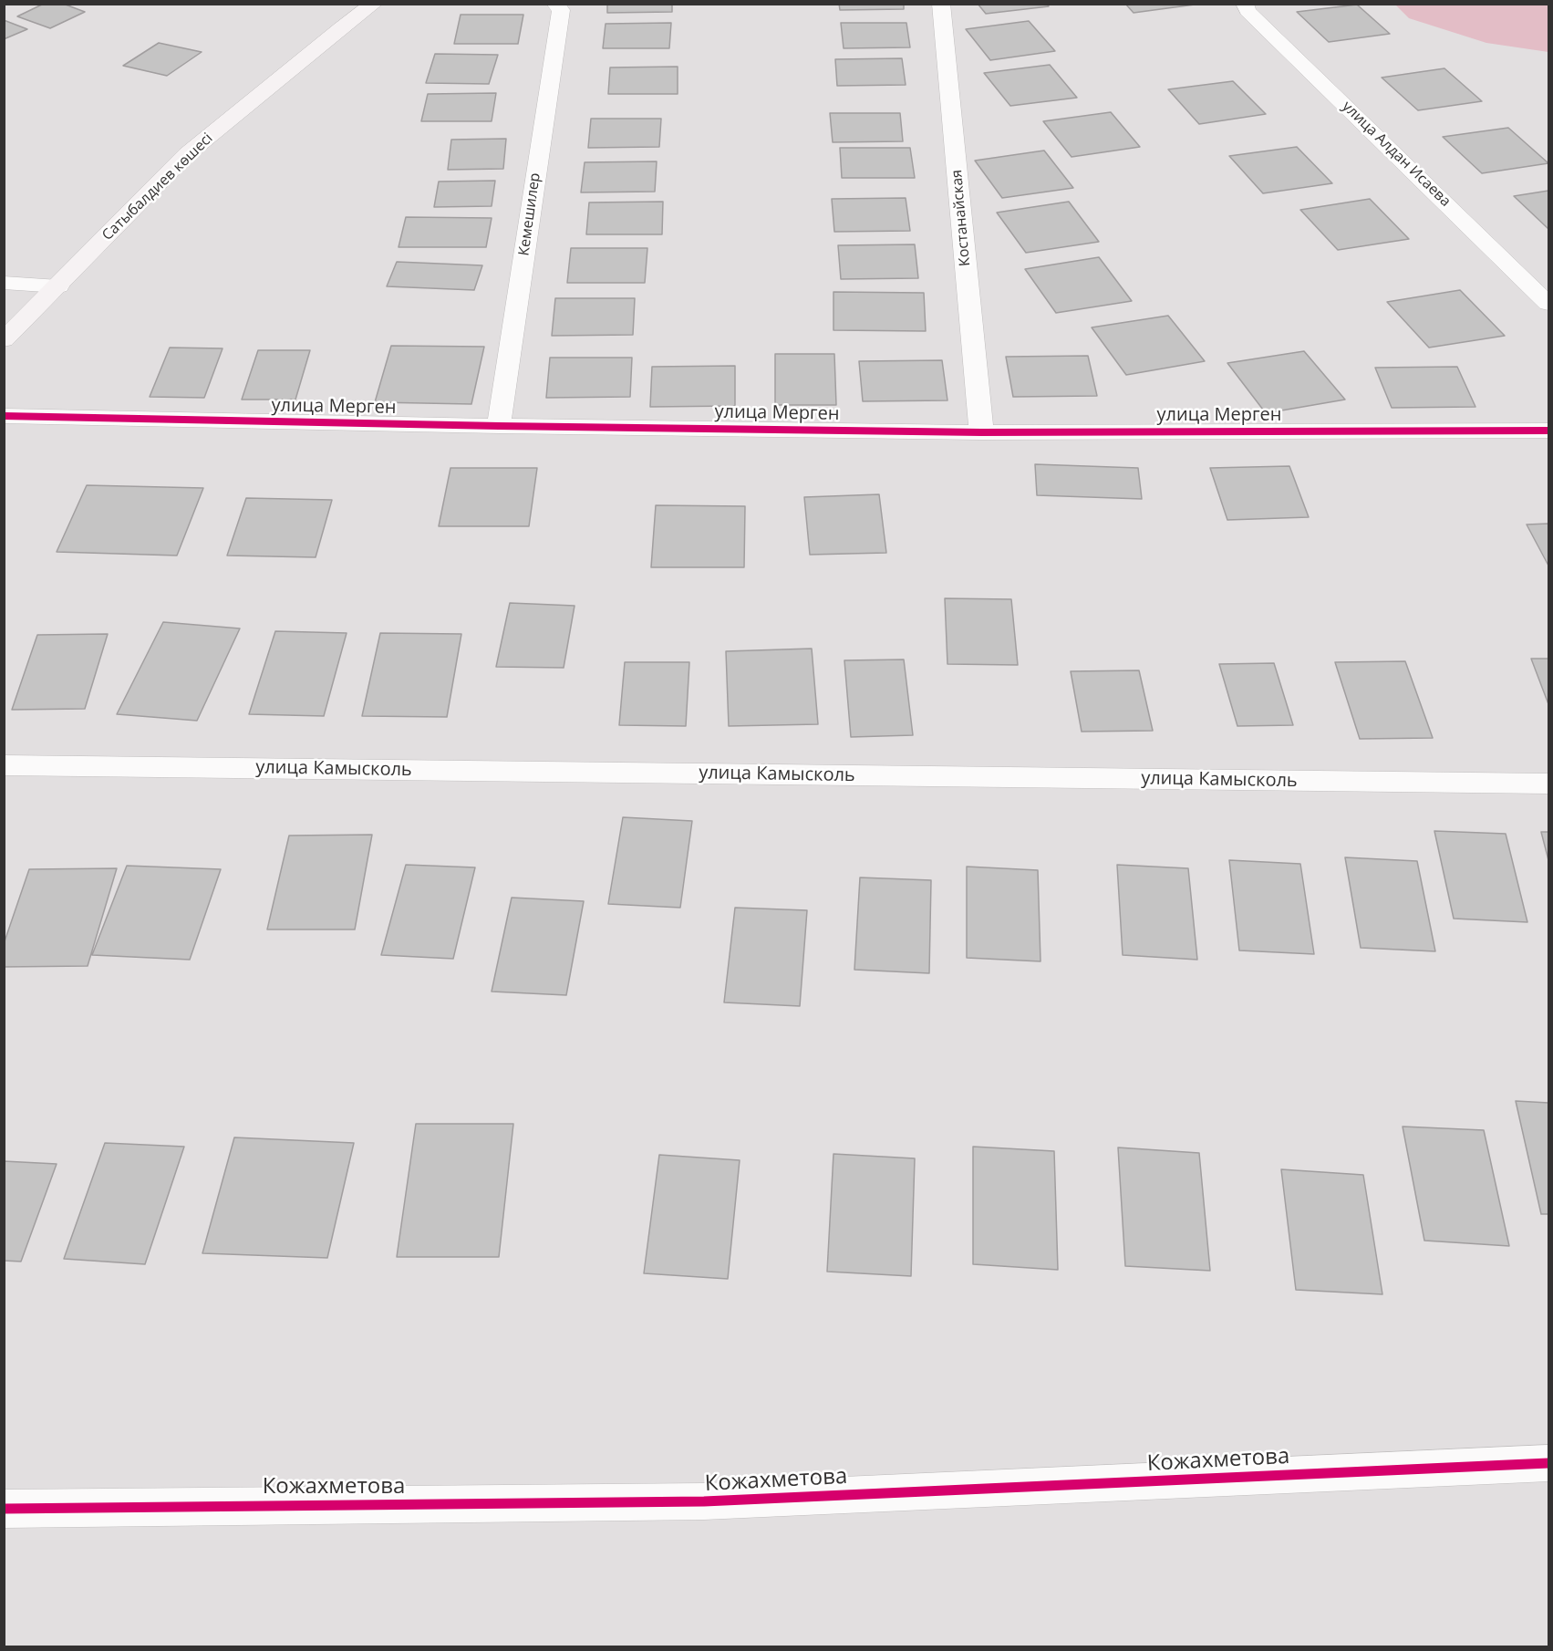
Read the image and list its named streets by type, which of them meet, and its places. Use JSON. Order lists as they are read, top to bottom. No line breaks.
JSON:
{"streets":{"main road":["Сатыбалдиев көшесі"],"street":["улица Алдан Исаева","Кемешилер","Костанайская","улица Мерген","улица Камысколь","Кожахметова"]},"crossings":[["Кемешилер","улица Мерген"],["Костанайская","улица Мерген"]]}
